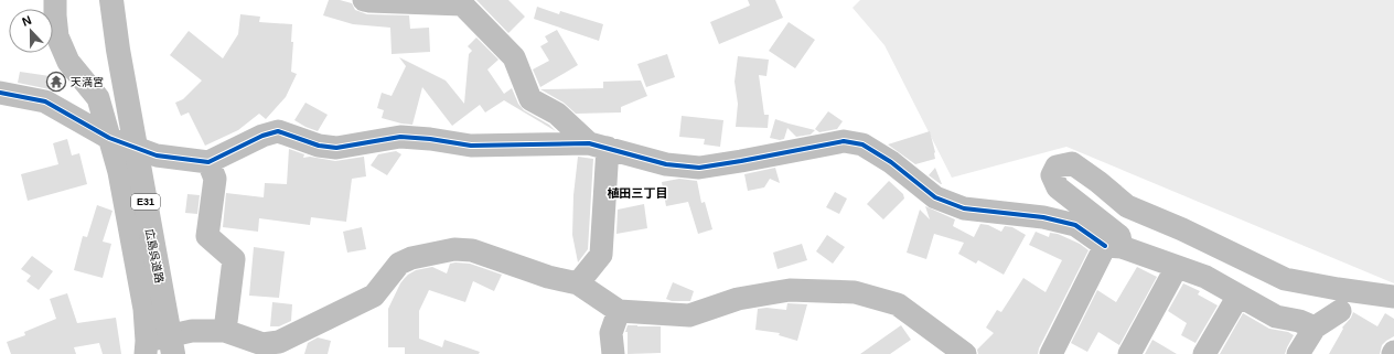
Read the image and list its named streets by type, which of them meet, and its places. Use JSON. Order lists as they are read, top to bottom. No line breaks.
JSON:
{"streets":{"highway":["E31","広島呉道路"]},"districts":["植田三丁目"],"places":{"temple":["天満宮"]},"north":"top"}
